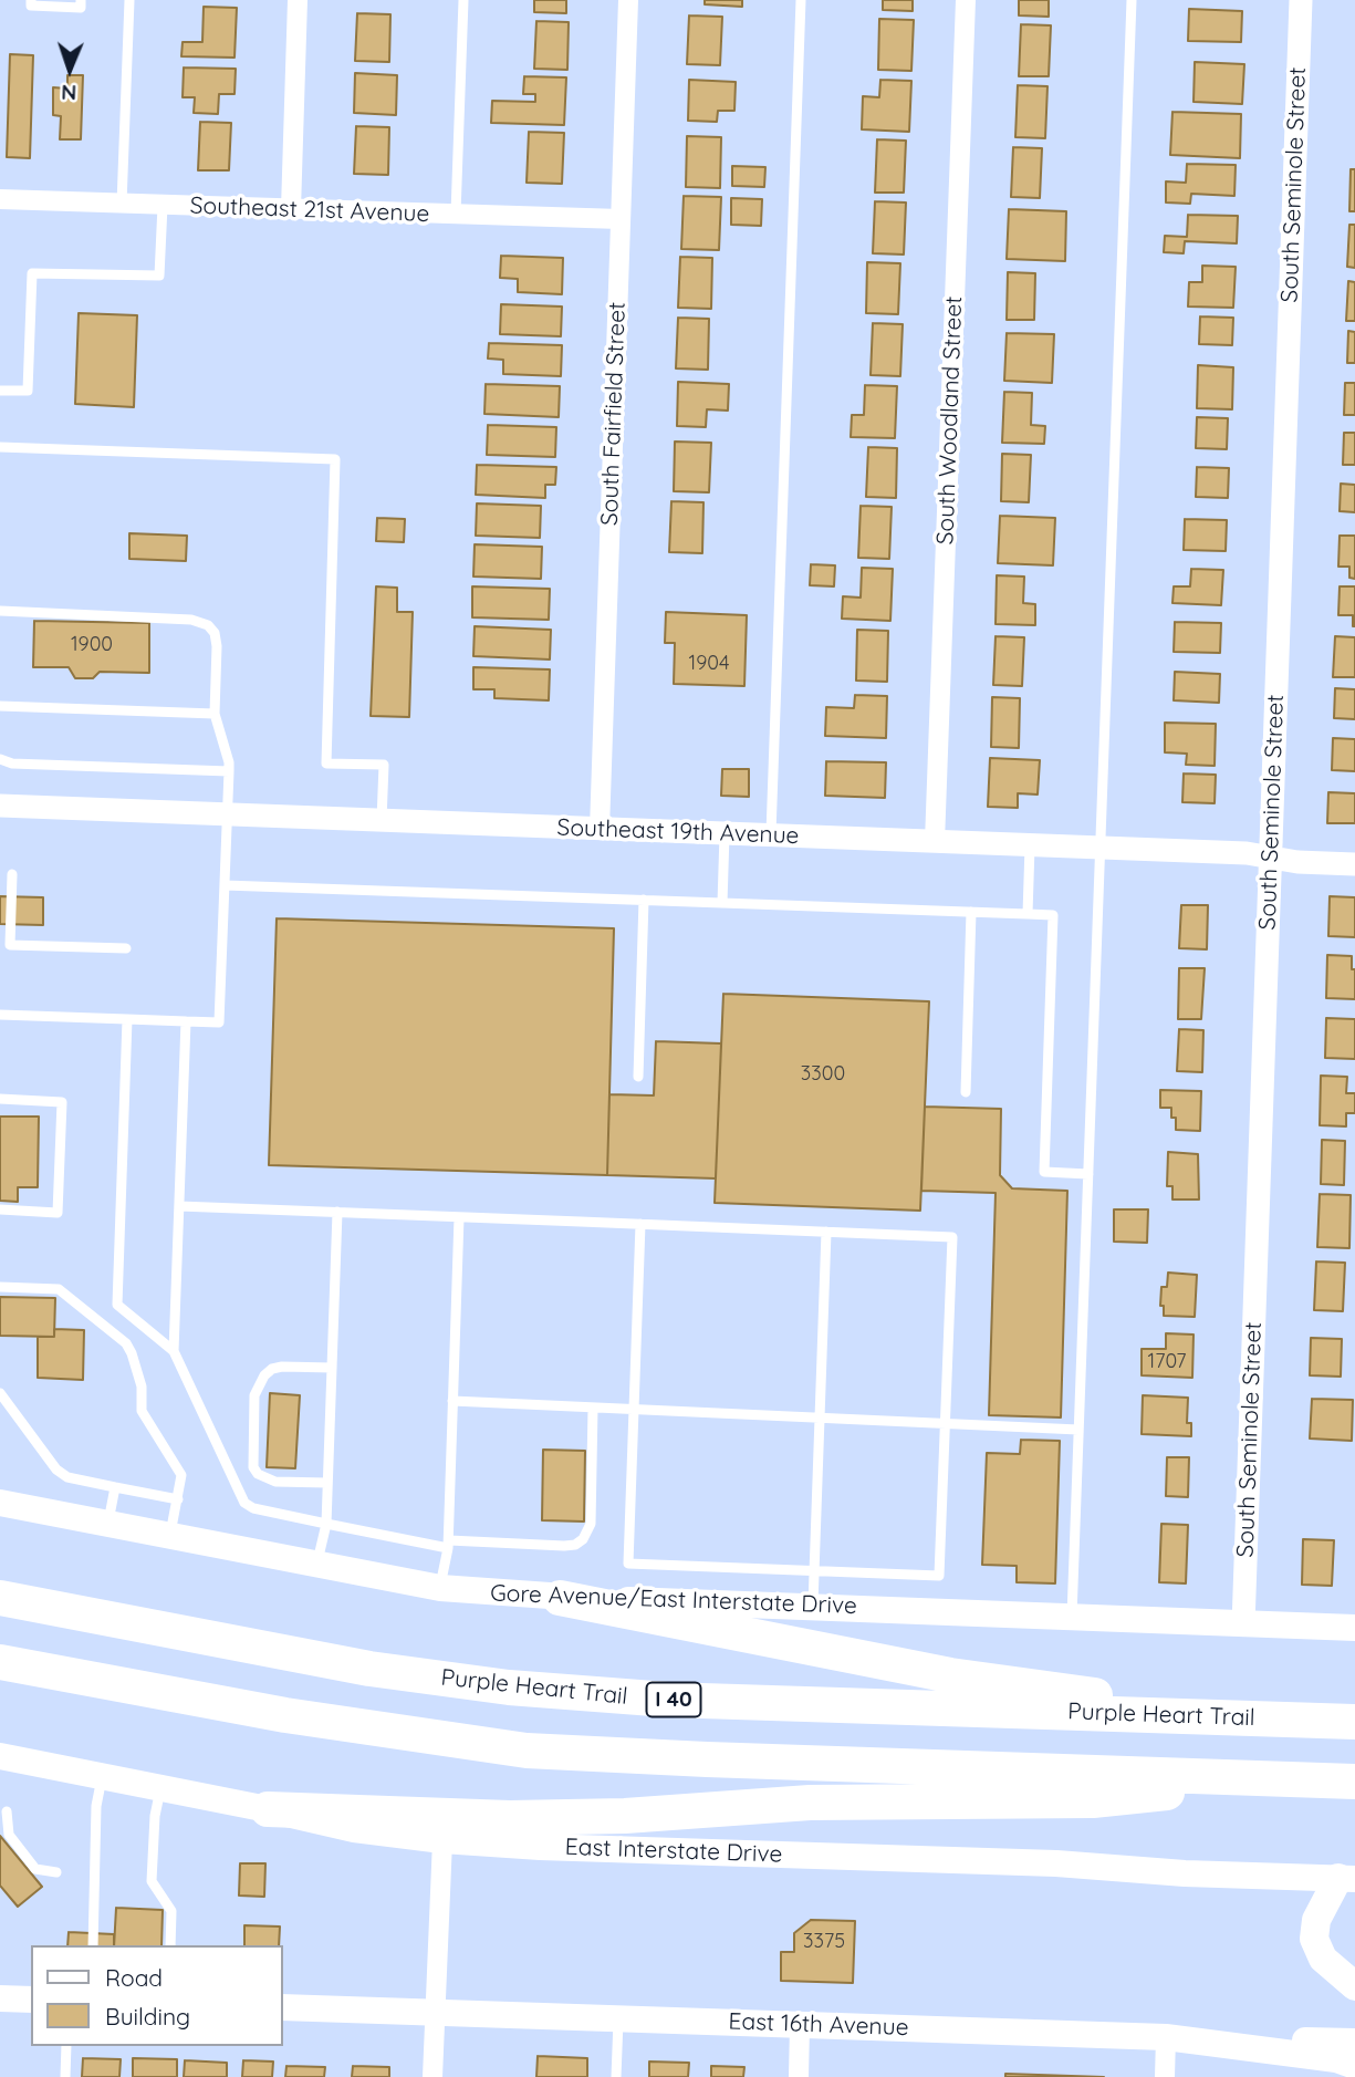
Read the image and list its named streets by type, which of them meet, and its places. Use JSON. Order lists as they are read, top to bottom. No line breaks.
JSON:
{"streets":{"highway":["Purple Heart Trail","I 40"],"main road":["Gore Avenue/East Interstate Drive","East Interstate Drive","East 16th Avenue"],"street":["South Seminole Street","Southeast 21st Avenue","South Fairfield Street","South Woodland Street","Southeast 19th Avenue"]},"crossings":[["South Seminole Street","Southeast 19th Avenue"],["South Seminole Street","Gore Avenue/East Interstate Drive"],["Southeast 21st Avenue","South Fairfield Street"],["South Fairfield Street","Southeast 19th Avenue"],["South Woodland Street","Southeast 19th Avenue"]],"house_numbers":["1900","1904","3300","1707","3375"],"legend":["Road","Building"],"north":"bottom"}
